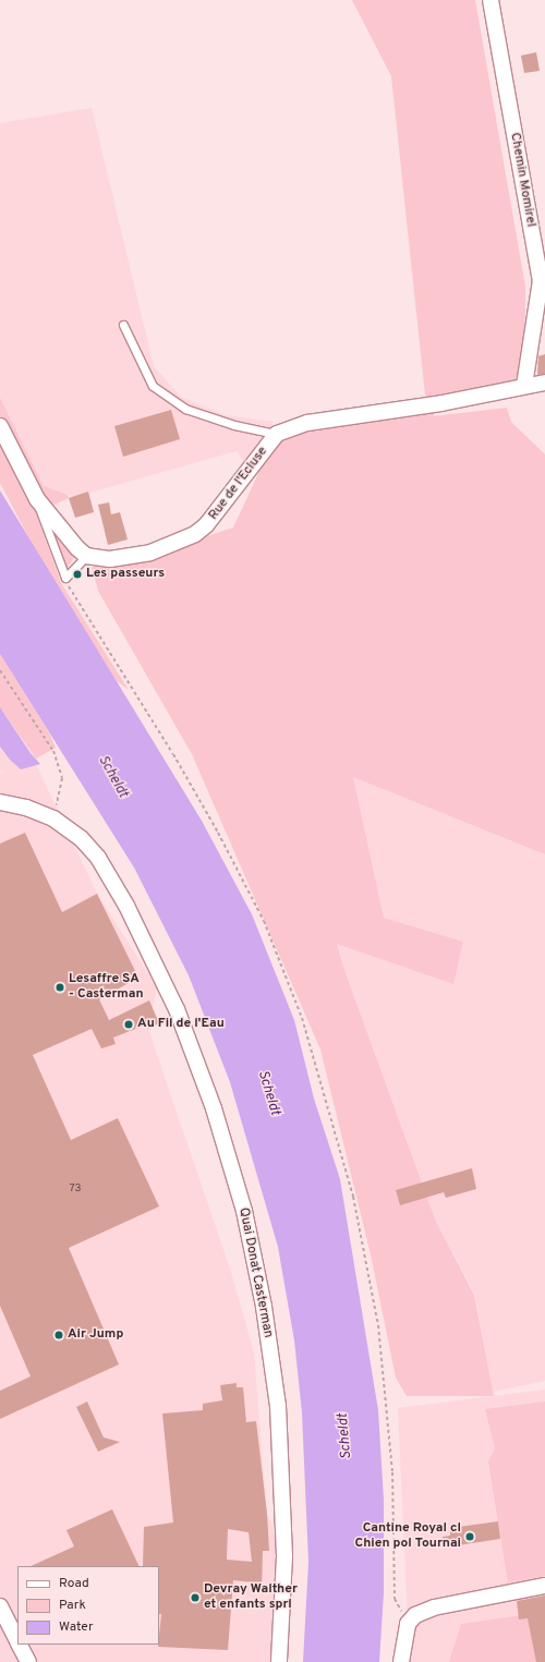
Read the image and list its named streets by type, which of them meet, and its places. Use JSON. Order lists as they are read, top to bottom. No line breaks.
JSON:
{"streets":{"street":["Chemin Momirel","Rue de l'Ecluse","Quai Donat Casterman"]},"crossings":[["Chemin Momirel","Rue de l'Ecluse"]],"water":["Scheldt"],"places":["Les passeurs","Lesaffre SA - Casterman","Au Fil de l'Eau","Air Jump","Cantine Royal cl Chien pol Tournai","Devray Walther et enfants sprl"],"house_numbers":["73"],"legend":["Road","Park","Water"]}
